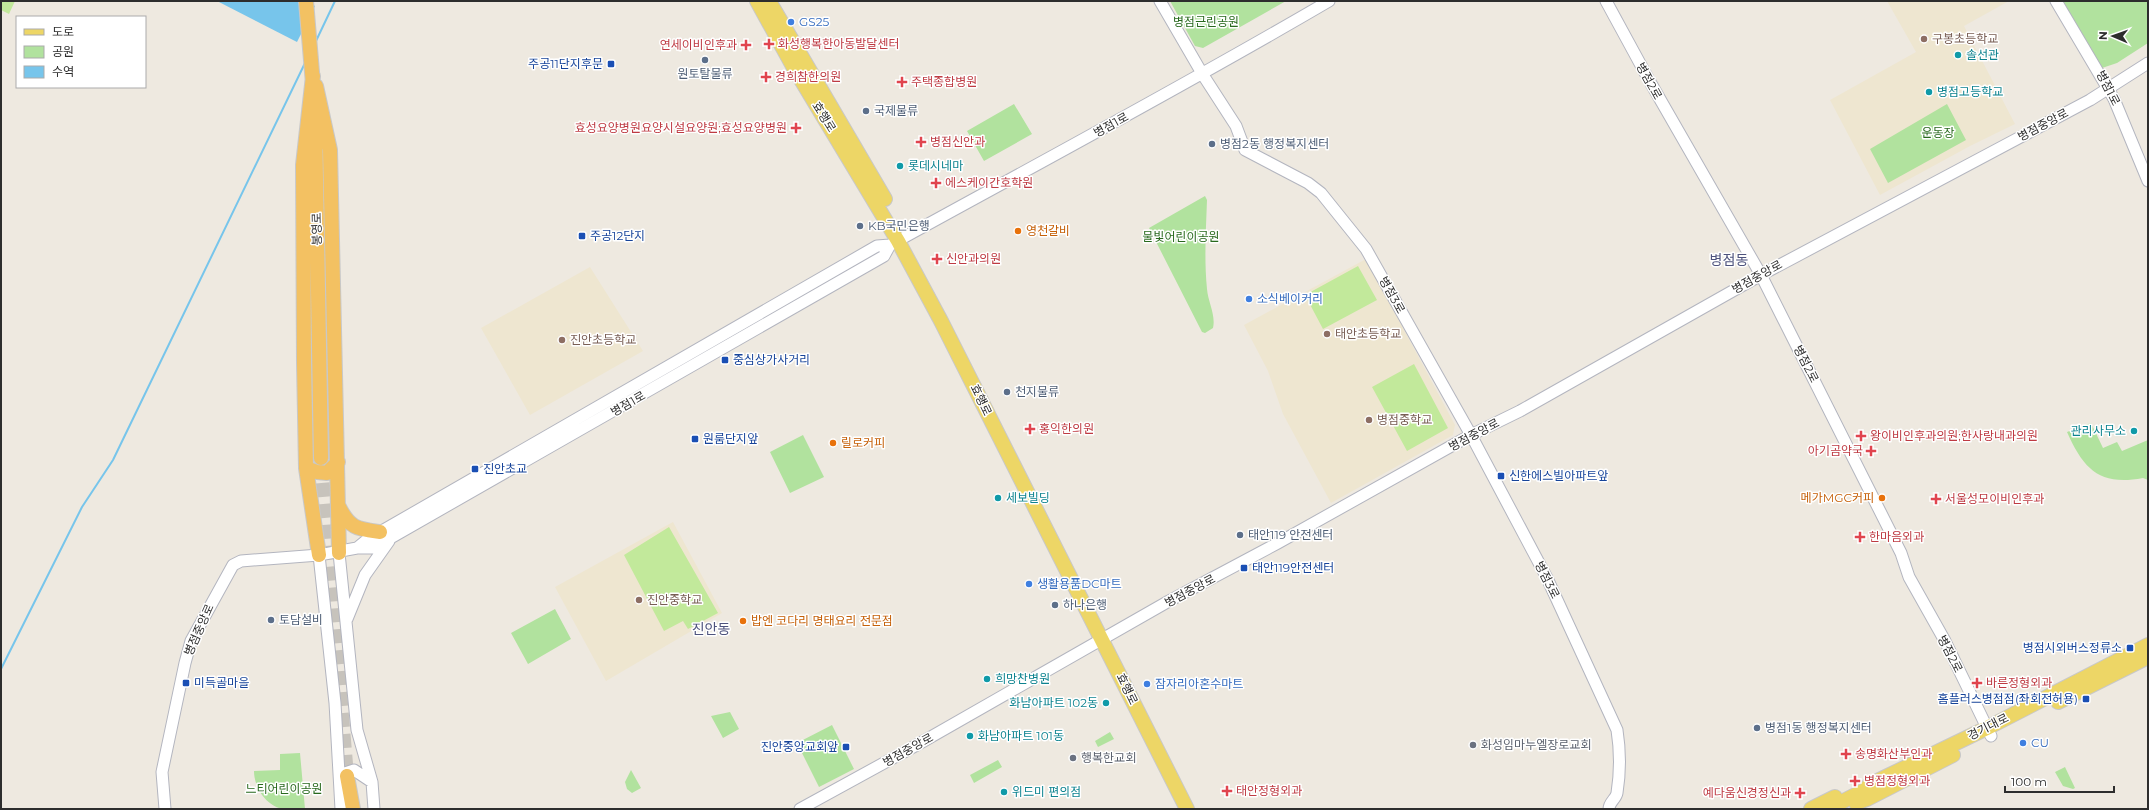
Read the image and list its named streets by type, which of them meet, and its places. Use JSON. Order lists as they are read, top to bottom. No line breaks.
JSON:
{"streets":{"highway":["봉영로"],"main road":["효행로","경기대로"],"street":["병점2로","병점1로","병점중앙로","병점3로"]},"crossings":[["병점2로","병점중앙로"],["병점2로","경기대로"],["병점1로","효행로"],["병점1로","병점중앙로"],["병점1로","병점3로"],["효행로","병점중앙로"],["병점중앙로","병점3로"]],"districts":["병점동","진안동"],"parks":["병점근린공원","운동장","물빛어린이공원","느티어린이공원"],"places":{"other":["GS25","구봉초등학교","솔선관","원토탈물류","병점고등학교","국제물류","병점2동 행정복지센터","롯데시네마","KB국민은행","영천갈비","소식베이커리","태안초등학교","진안초등학교","천지물류","병점중학교","관리사무소","릴로커피","세보빌딩","메가MGC커피","태안119 안전센터","생활용품DC마트","진안중학교","하나은행","토담설비","밥엔 코다리 명태요리 전문점","희망찬병원","잠자리아혼수마트","화남아파트 102동","병점1동 행정복지센터","화남아파트 101동","CU","화성임마누엘장로교회","행복한교회","위드미 편의점"],"health":["화성행복한아동발달센터","연세이비인후과","경희참한의원","주택종합병원","효성요양병원요양시설요양원;효성요양병원","병점신안과","에스케이간호학원","신안과의원","홍익한의원","왕이비인후과의원;한사랑내과의원","아기곰약국","서울성모이비인후과","한마음외과","바른정형외과","송명화산부인과","병점정형외과","태안정형외과","예다움신경정신과"],"transit":["주공11단지후문","주공12단지","중심상가사거리","원룸단지앞","진안초교","신한에스빌아파트앞","태안119안전센터","병점시외버스정류소","미득골마을","홈플러스병점점(좌회전허용)","진안중앙교회앞"]},"legend":["도로","공원","수역"],"scale_bar":"100 m","north":"left"}
